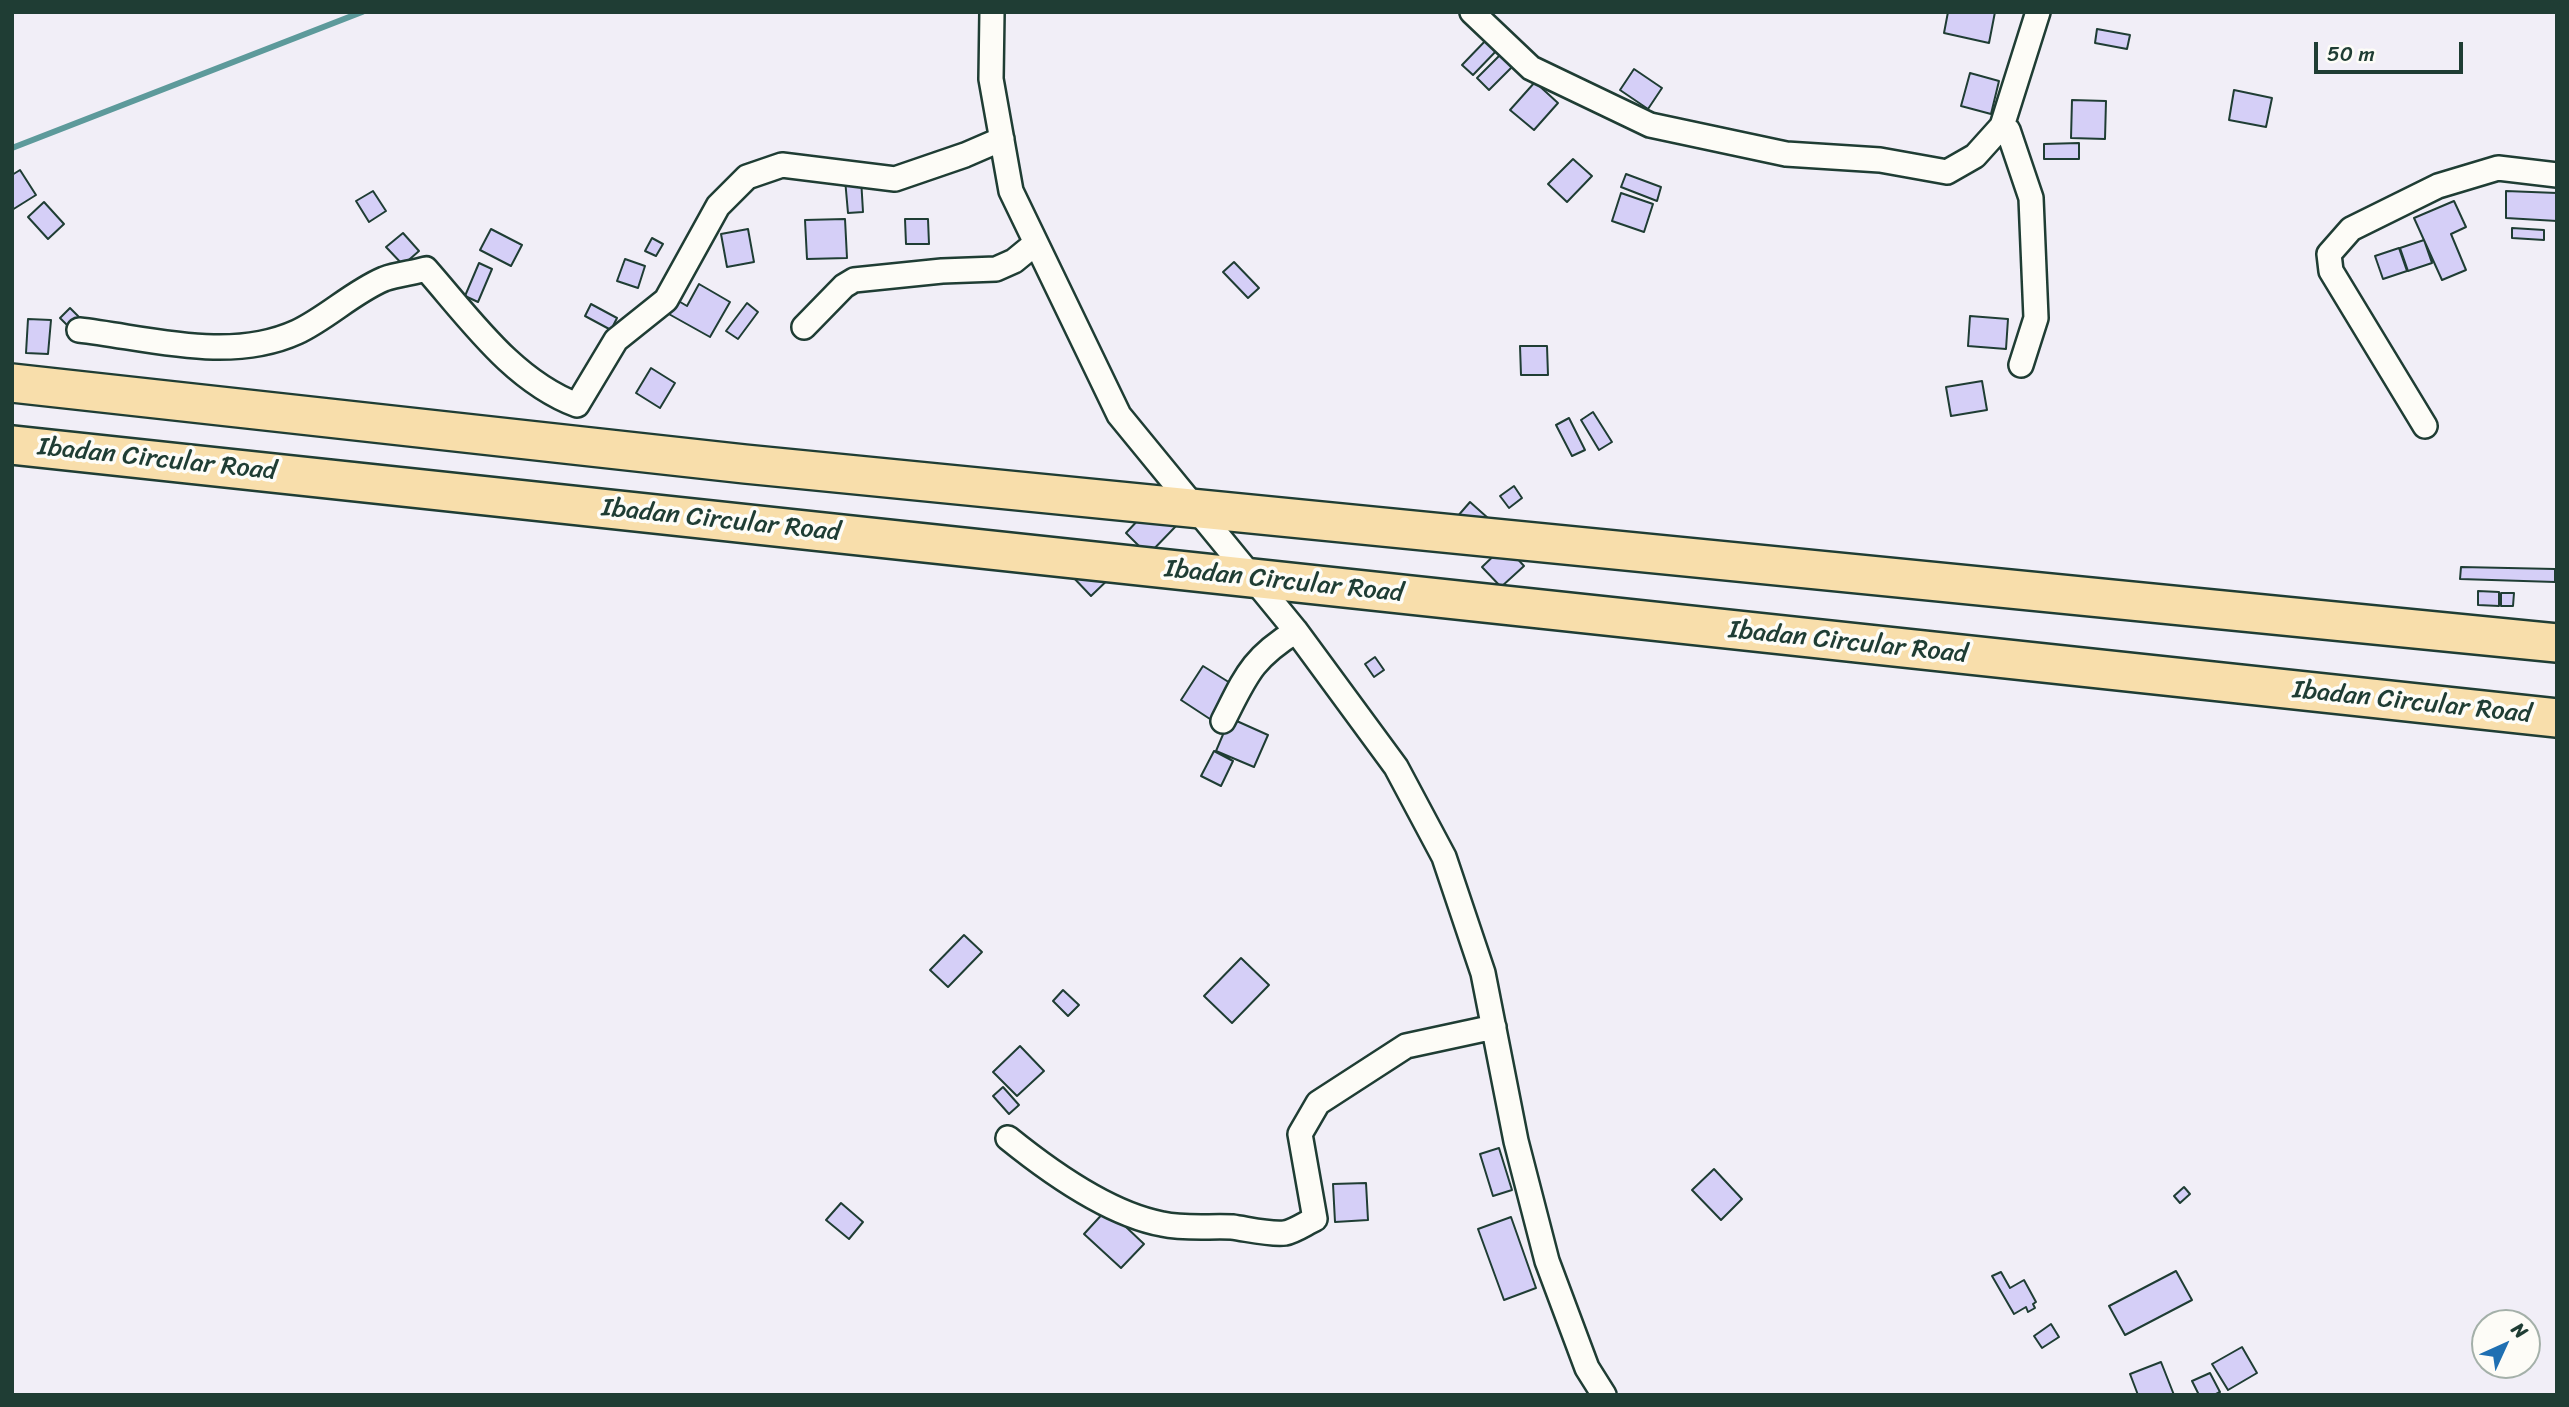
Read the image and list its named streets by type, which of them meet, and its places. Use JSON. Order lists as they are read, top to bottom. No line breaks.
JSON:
{"streets":{"highway":["Ibadan Circular Road"]},"scale_bar":"50 m","north":"top right"}
